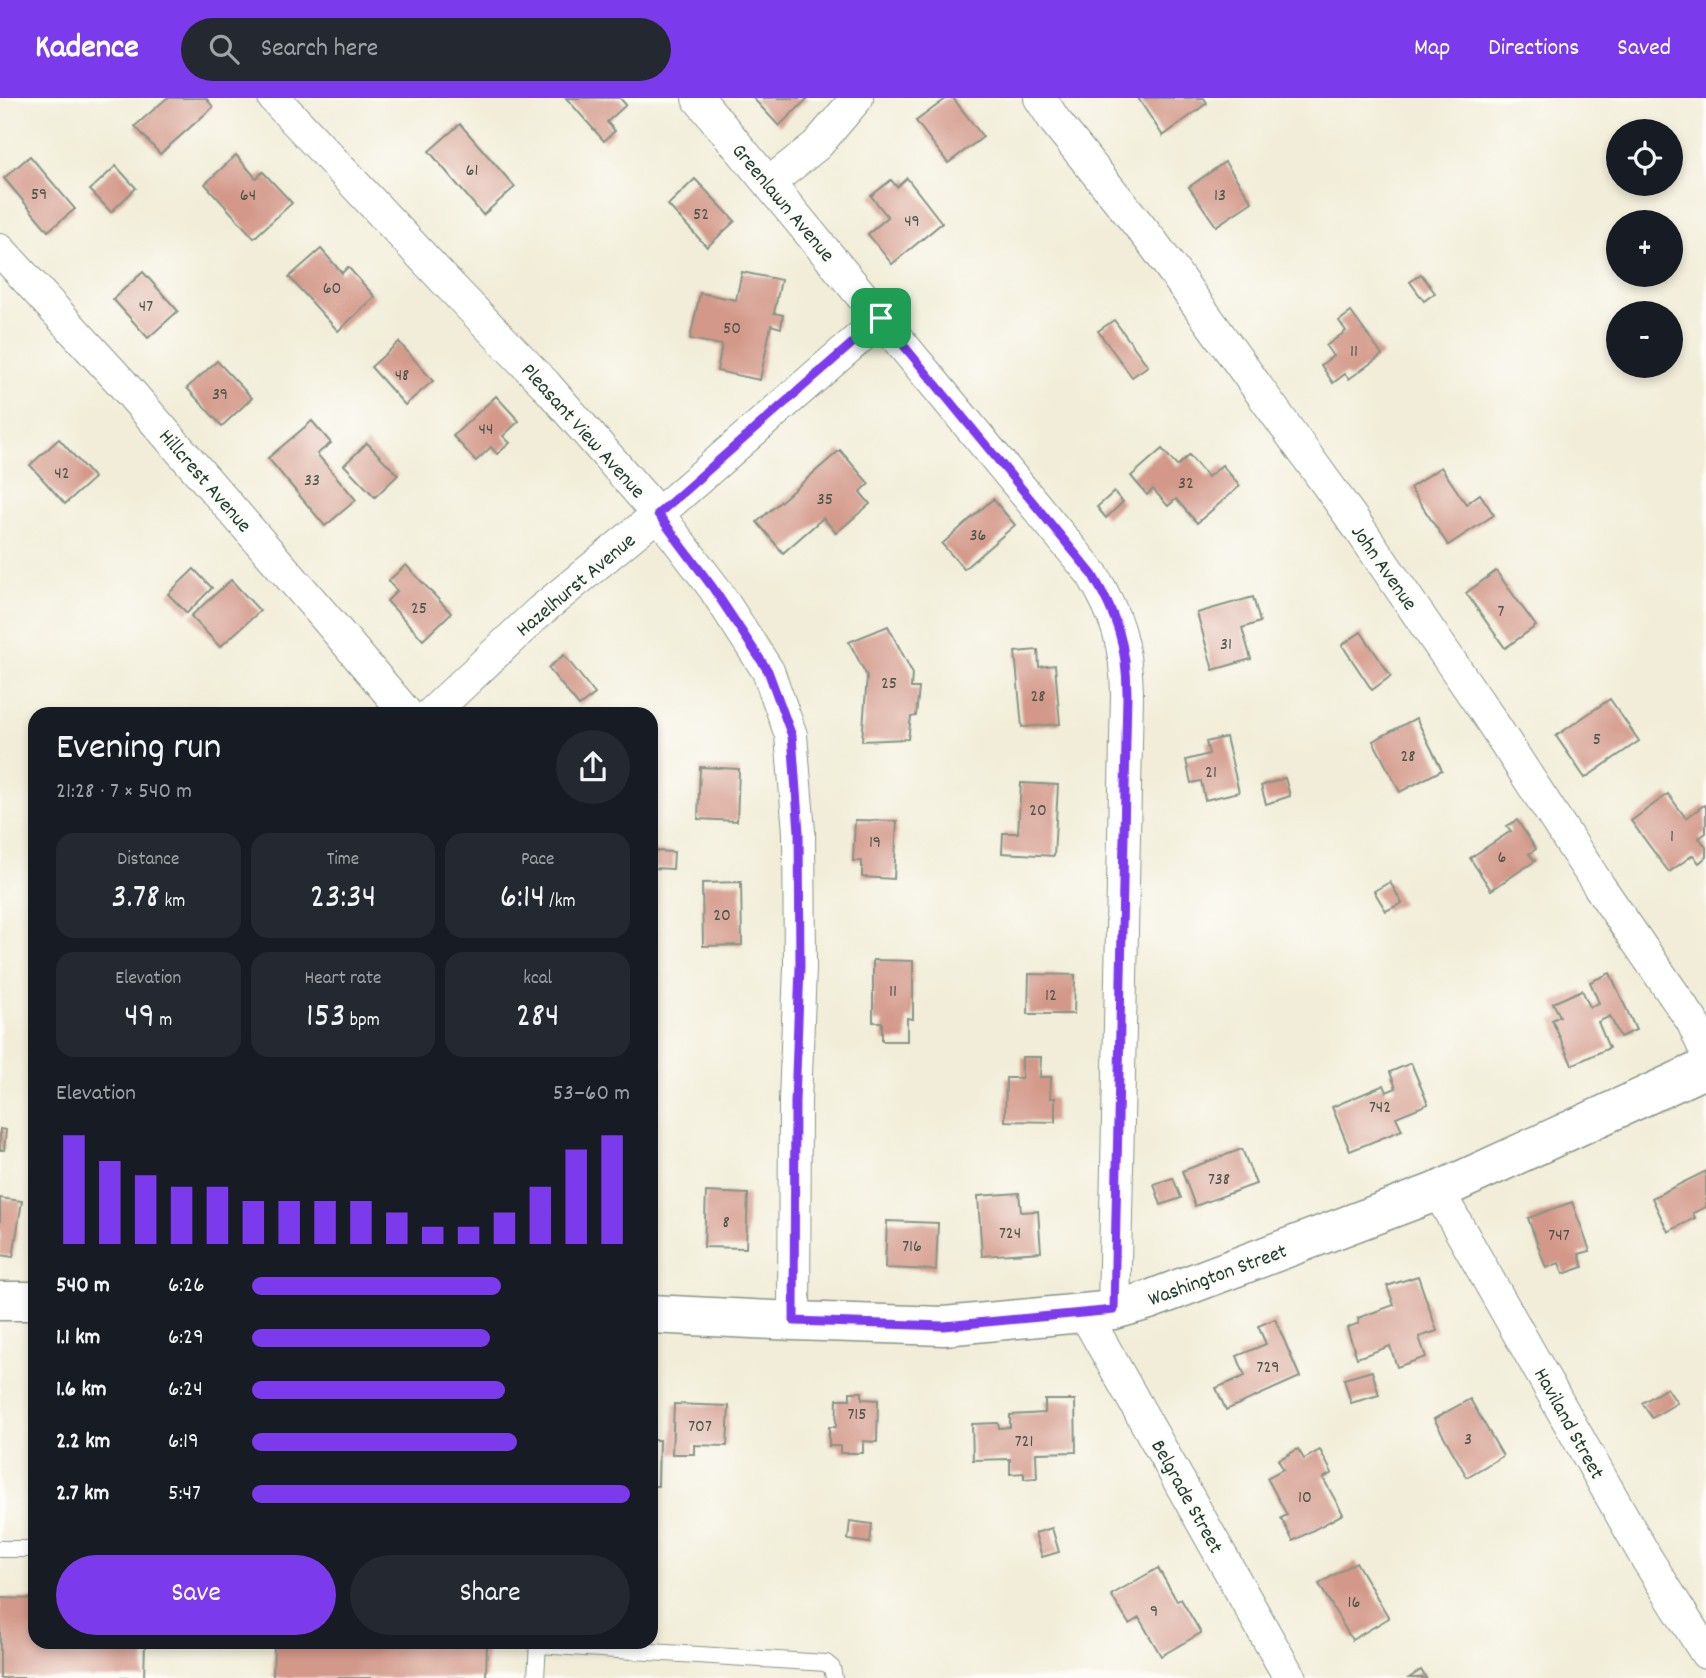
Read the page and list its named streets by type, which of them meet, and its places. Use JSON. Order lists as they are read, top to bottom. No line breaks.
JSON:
{"streets":{"street":["Greenlawn Avenue","Pleasant View Avenue","Hillcrest Avenue","John Avenue","Hazelhurst Avenue","Washington Street","Haviland Street","Belgrade Street"]},"crossings":[["Greenlawn Avenue","Hazelhurst Avenue"],["Greenlawn Avenue","Washington Street"],["Greenlawn Avenue","Belgrade Street"],["Pleasant View Avenue","Hazelhurst Avenue"],["Pleasant View Avenue","Washington Street"],["Washington Street","Haviland Street"],["Washington Street","Belgrade Street"]],"house_numbers":["61","59","64","13","52","49","60","47","50","11","48","39","44","42","33","32","35","36","25","7","31","25","28","5","28","21","20","1","19","6","20","11","12","742","738","8","724","747","716","729","715","707","3","721","10","16","9"],"page":{"header":"Kadence","search":"Search here","nav":["Map","Directions","Saved"],"map_buttons":["+","−"],"heading":["Evening run","21:28 · 7 × 540 m"],"stats":[["Distance","3.78 km"],["Time","23:34"],["Pace","6:14 /km"],["Elevation","49 m"],["Heart rate","153 bpm"],["kcal","284"]],"chart":["Elevation","53–60 m"],"list":[{"name":"540 m","note":"6:26"},{"name":"1.1 km","note":"6:29"},{"name":"1.6 km","note":"6:24"},{"name":"2.2 km","note":"6:19"},{"name":"2.7 km","note":"5:47"}],"buttons":["Save","Share"]}}
